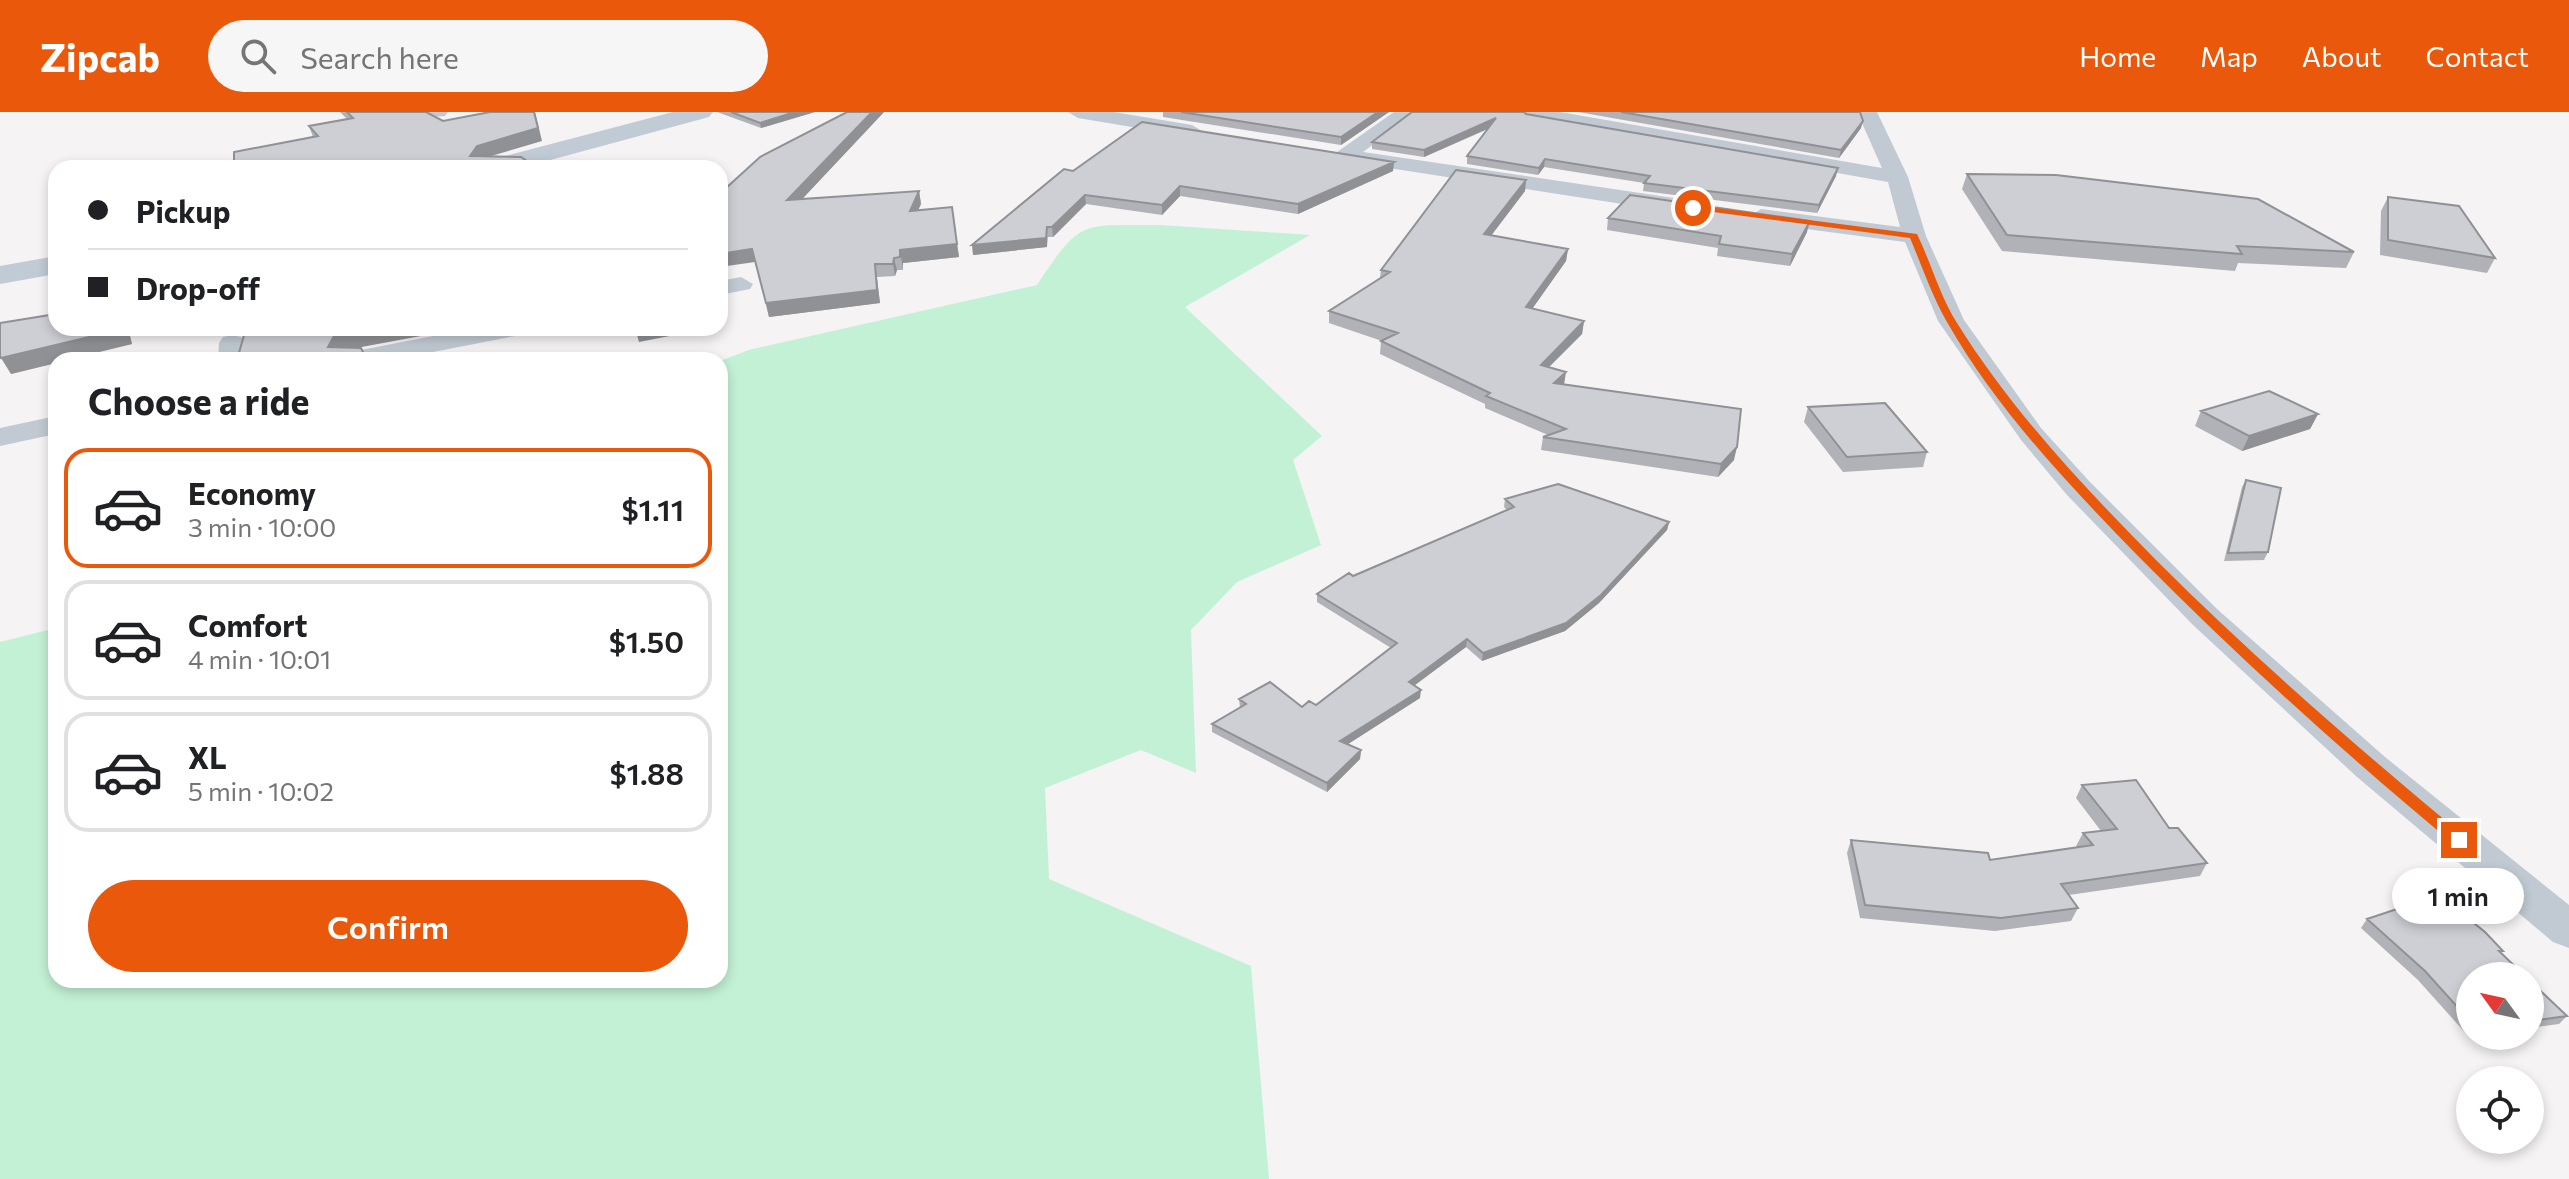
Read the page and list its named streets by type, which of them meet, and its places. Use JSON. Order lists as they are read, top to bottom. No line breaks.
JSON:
{"north":"top left","page":{"header":"Zipcab","search":"Search here","nav":["Home","Map","About","Contact"],"banner":["Pickup","Drop-off"],"heading":"Choose a ride","list":[{"name":"Economy","note":"3 min · 10:00","value":"$1.11"},{"name":"Comfort","note":"4 min · 10:01","value":"$1.50"},{"name":"XL","note":"5 min · 10:02","value":"$1.88"}],"buttons":"Confirm","bubble":"1 min"}}
